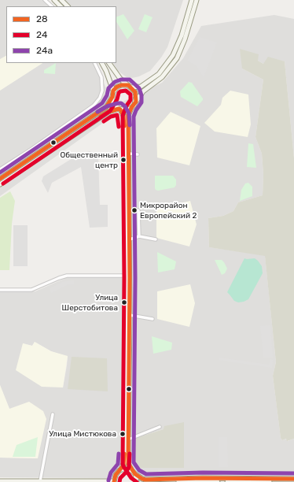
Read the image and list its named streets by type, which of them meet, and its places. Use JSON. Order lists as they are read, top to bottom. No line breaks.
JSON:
{"places":["Общественный центр","Микрорайон Европейский 2","Улица Шерстобитова","Улица Мистюкова"],"lines":["transit line 24a","transit line 28","transit line 24"],"legend":["28","24","24a"]}
